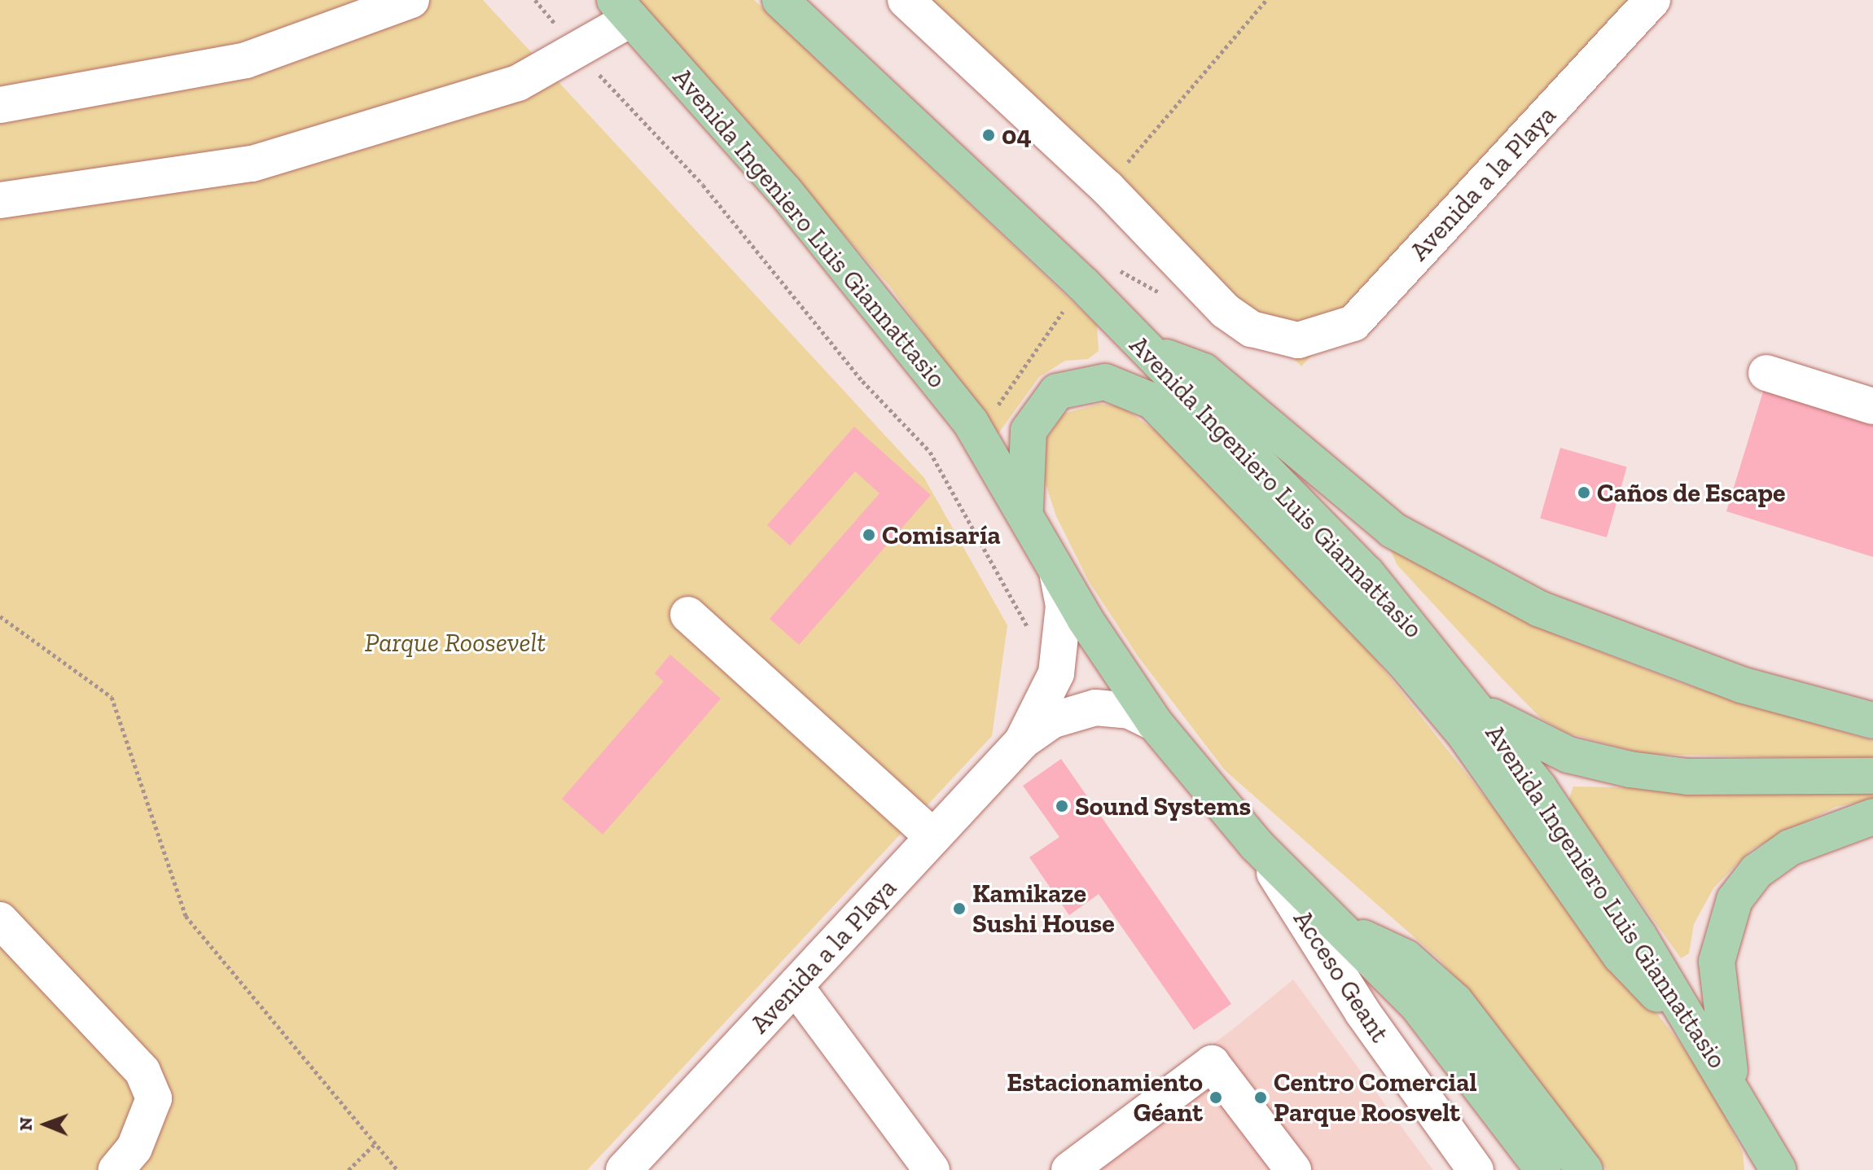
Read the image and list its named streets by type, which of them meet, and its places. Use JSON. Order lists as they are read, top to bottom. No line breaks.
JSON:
{"streets":{"main road":["Avenida Ingeniero Luis Giannattasio"],"street":["Avenida a la Playa","Acceso Geant"]},"crossings":[["Avenida Ingeniero Luis Giannattasio","Acceso Geant"]],"parks":["Parque Roosevelt"],"places":["04","Caños de Escape","Comisaría","Sound Systems","Kamikaze Sushi House","Estacionamiento Géant","Centro Comercial Parque Roosvelt"],"north":"left"}
